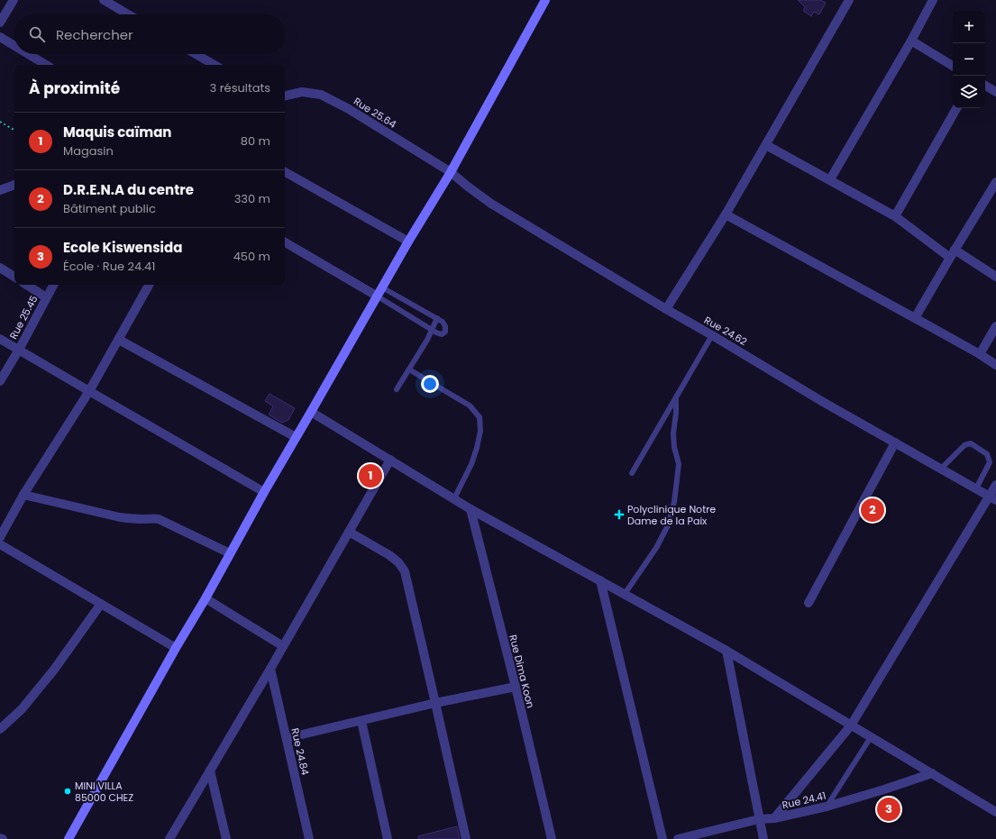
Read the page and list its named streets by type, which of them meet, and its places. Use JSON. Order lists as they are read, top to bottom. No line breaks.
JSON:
{"streets":{"street":["Rue 25.64","Rue 25.45","Rue 24.62","Rue Dima Koon","Rue 24.84","Rue 24.41"]},"crossings":[["Rue 25.64","Rue 24.62"]],"places":{"health":["Polyclinique Notre Dame de la Paix"],"other":["MINI VILLA 85000 CHEZ"]},"page":{"map_buttons":["+","−"],"search":"Rechercher","heading":["À proximité","3 résultats"],"list":[{"mark":"1","name":"Maquis caïman","note":"Magasin","value":"80 m"},{"mark":"2","name":"D.R.E.N.A du centre","note":"Bâtiment public","value":"330 m"},{"mark":"3","name":"Ecole Kiswensida","note":"École · Rue 24.41","value":"450 m"}],"pins":["1","2","3"]}}
